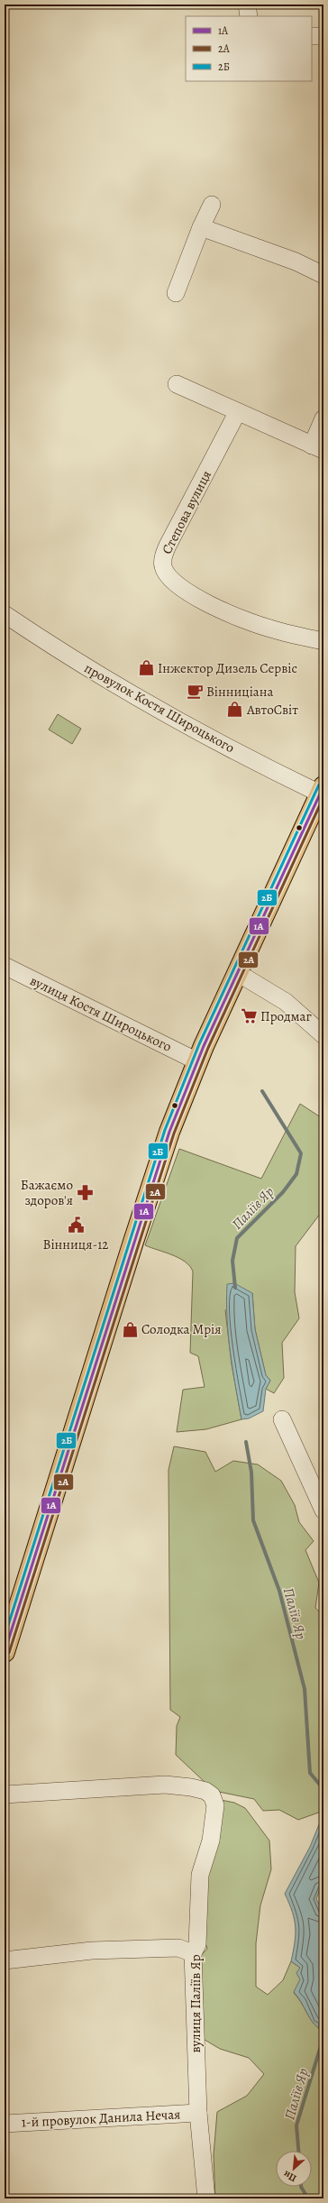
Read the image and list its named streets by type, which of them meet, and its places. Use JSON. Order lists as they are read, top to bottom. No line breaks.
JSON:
{"streets":{"street":["Степова вулиця","провулок Костя Широцького","вулиця Костя Широцького","вулиця Паліїв Яр","1-й провулок Данила Нечая"]},"crossings":[["вулиця Паліїв Яр","1-й провулок Данила Нечая"]],"water":["Паліїв Яр"],"places":{"shop":["Інжектор Дизель Сервіс","АвтоСвіт","Солодка Мрія"],"cafe":["Вінниціана"],"supermarket":["Продмаг"],"pharmacy":["Бажаємо здоров'я"],"public building":["Вінниця-12"]},"lines":["transit line 2Б","transit line 1А","transit line 2А"],"legend":["1А","2А","2Б"],"north":"bottom left"}
